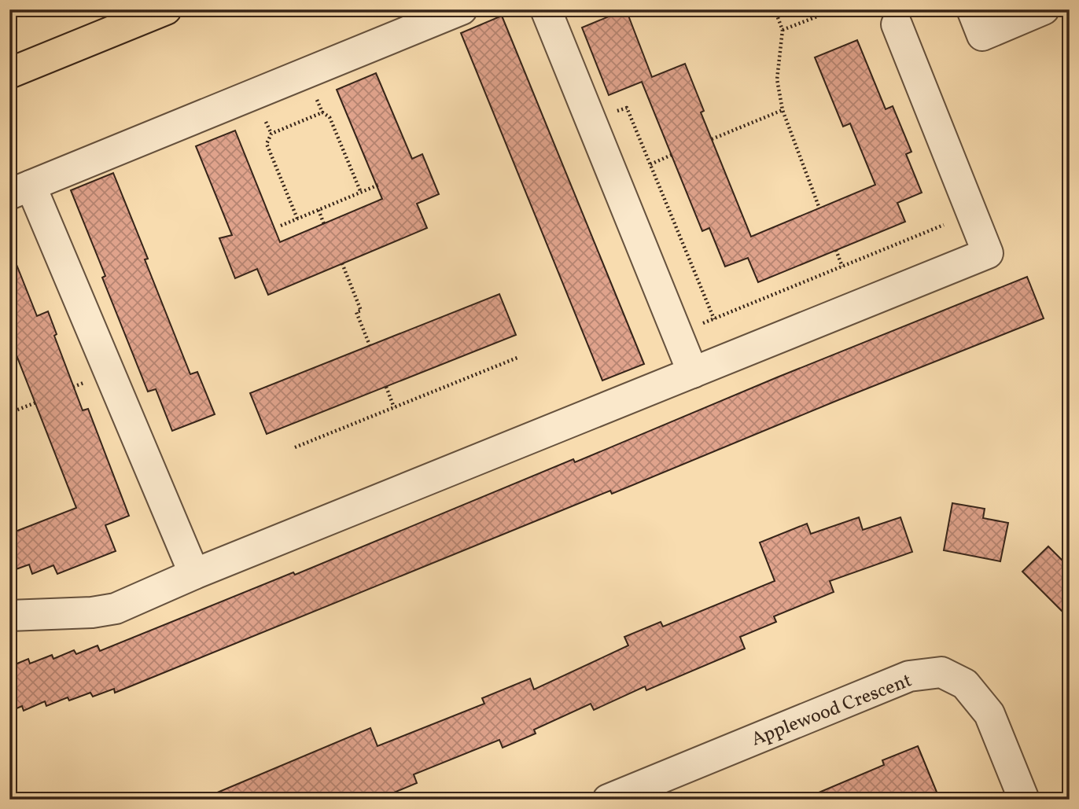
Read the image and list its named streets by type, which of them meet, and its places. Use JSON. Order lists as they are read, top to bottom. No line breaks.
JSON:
{"streets":{"street":["Applewood Crescent"]}}
